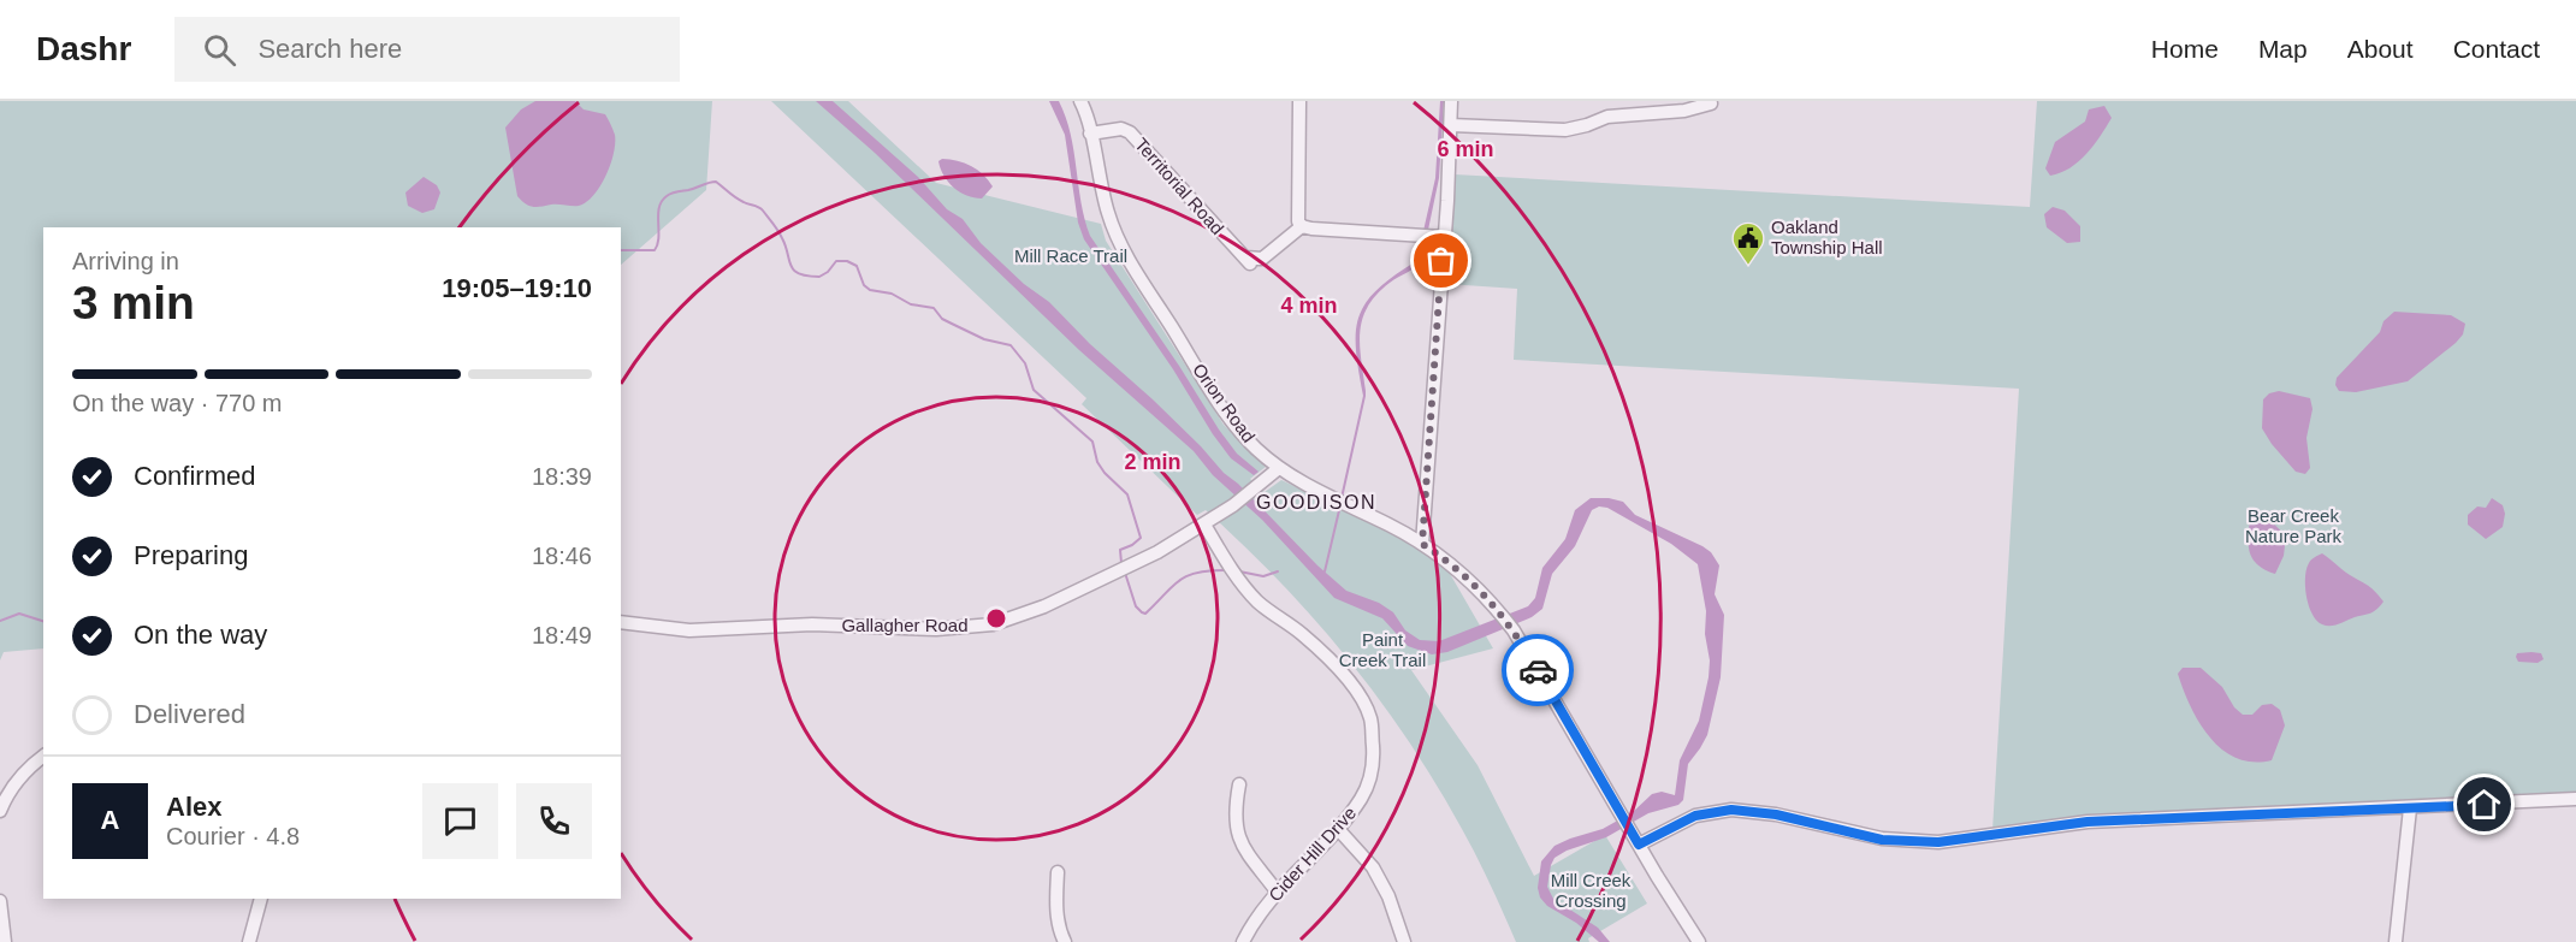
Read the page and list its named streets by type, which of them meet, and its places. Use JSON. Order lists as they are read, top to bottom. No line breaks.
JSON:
{"streets":{"street":["Territorial Road","Orion Road","Gallagher Road","Cider Hill Drive"]},"crossings":[["Territorial Road","Orion Road"],["Orion Road","Gallagher Road"],["Gallagher Road","Cider Hill Drive"]],"districts":["GOODISON"],"parks":["Mill Race Trail","Bear Creek Nature Park","Paint Creek Trail","Mill Creek Crossing"],"places":{"public building":["Oakland Township Hall"]},"page":{"header":"Dashr","search":"Search here","nav":["Home","Map","About","Contact"],"heading":["3 min","Arriving in","19:05–19:10"],"panel":["Alex","Courier · 4.8"],"bar":"On the way · 770 m","list":[["Confirmed","18:39"],["Preparing","18:46"],["On the way","18:49"],"Delivered"],"round":"A"},"rings":["6 min","4 min","2 min"]}
